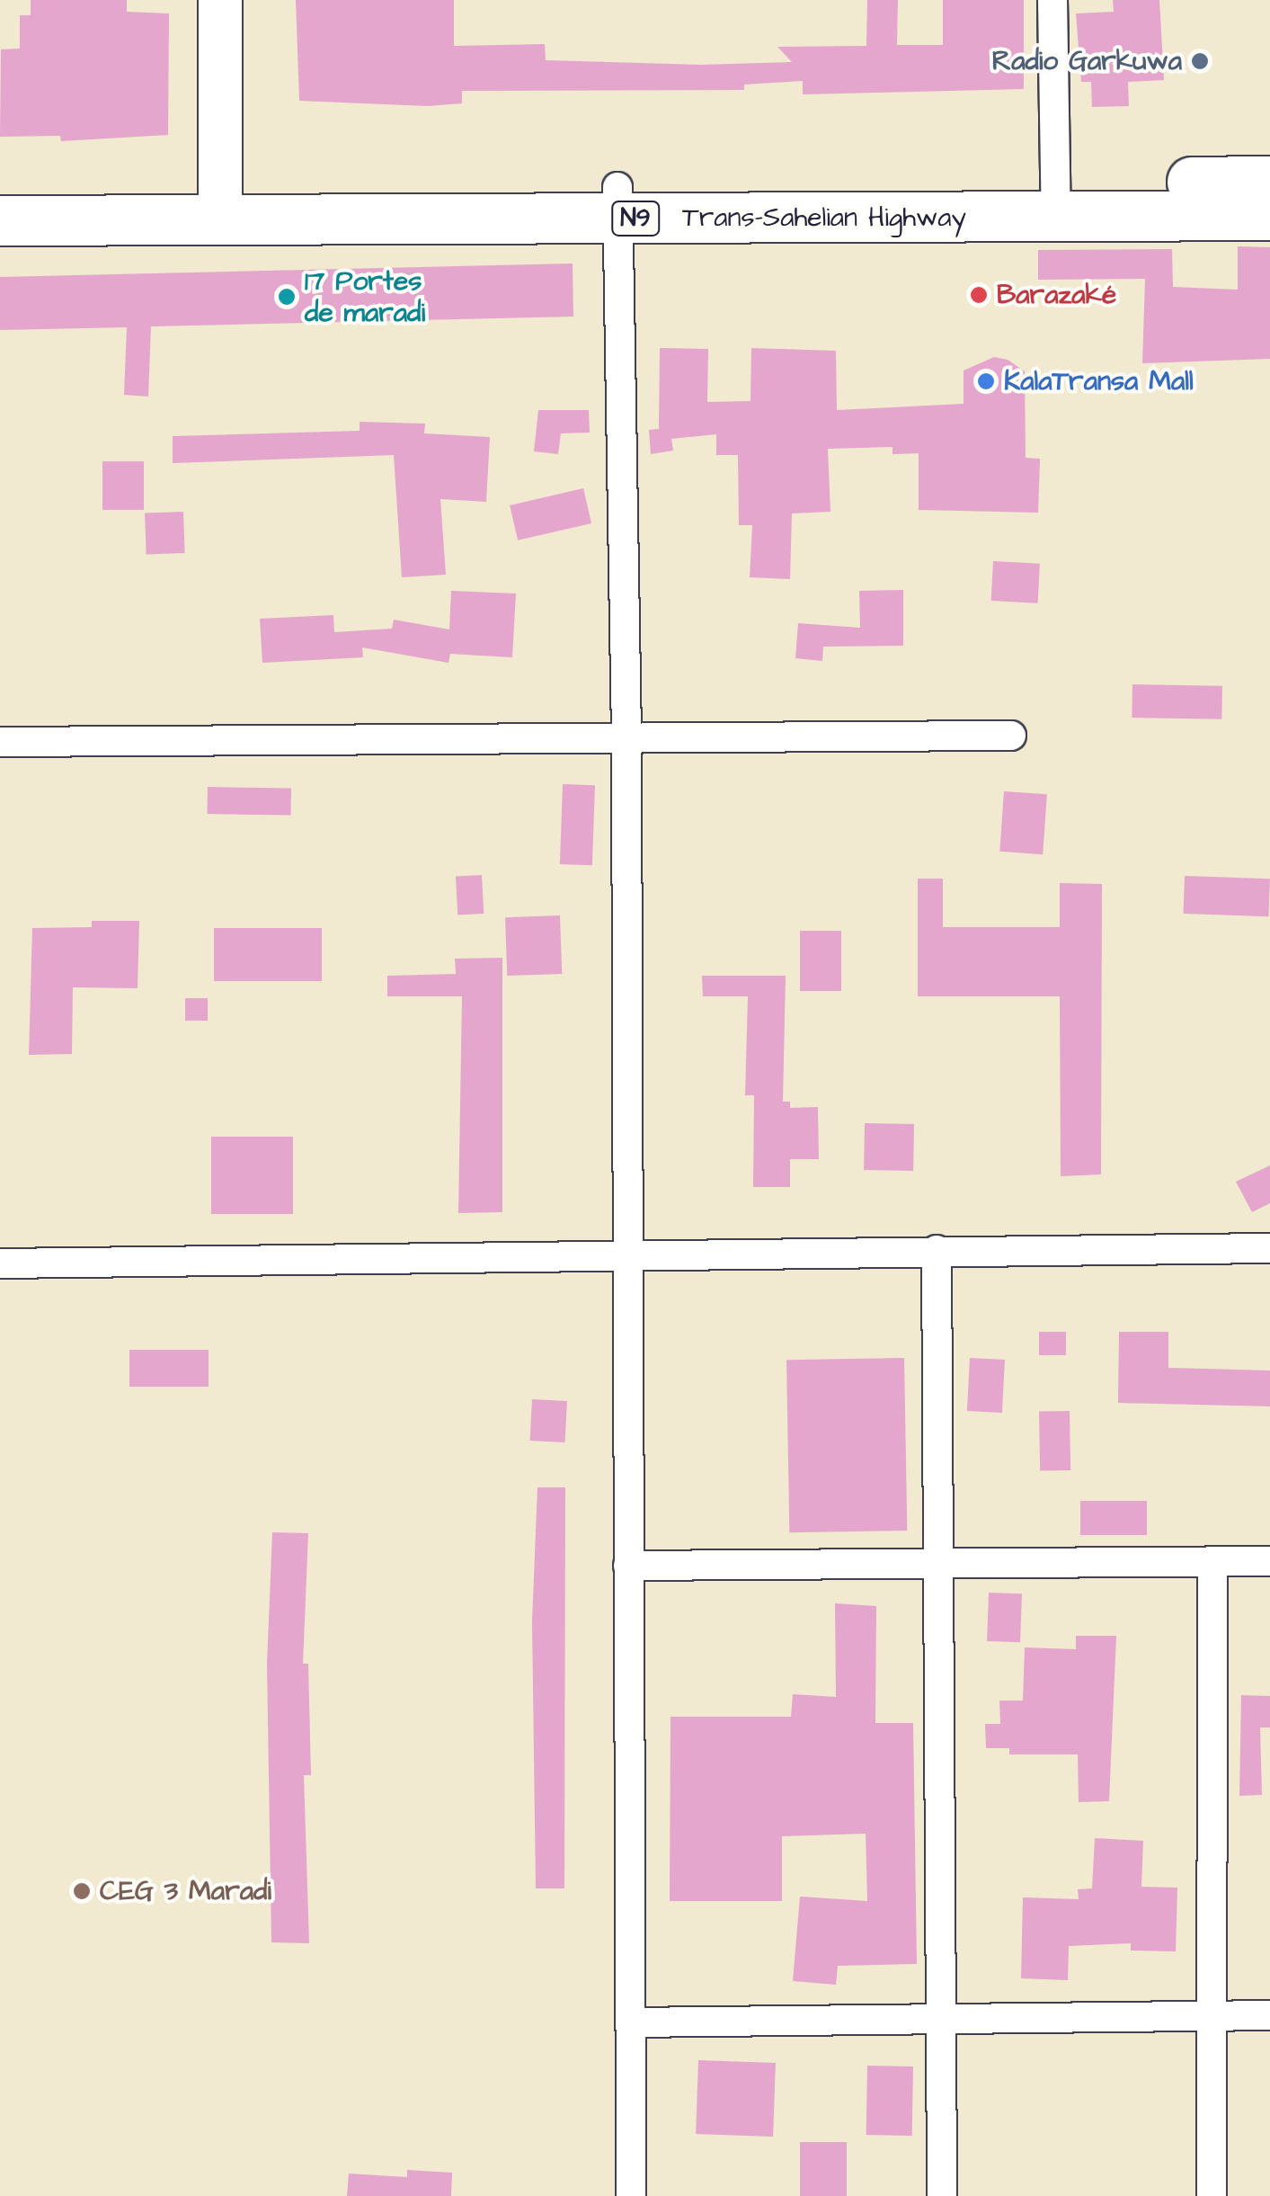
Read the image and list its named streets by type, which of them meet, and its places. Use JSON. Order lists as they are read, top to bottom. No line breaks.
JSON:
{"streets":{"highway":["Trans-Sahelian Highway","N9"]},"places":["Radio Garkuwa","Barazaké","17 Portes de maradi","KalaTransa Mall","CEG 3 Maradi"]}
